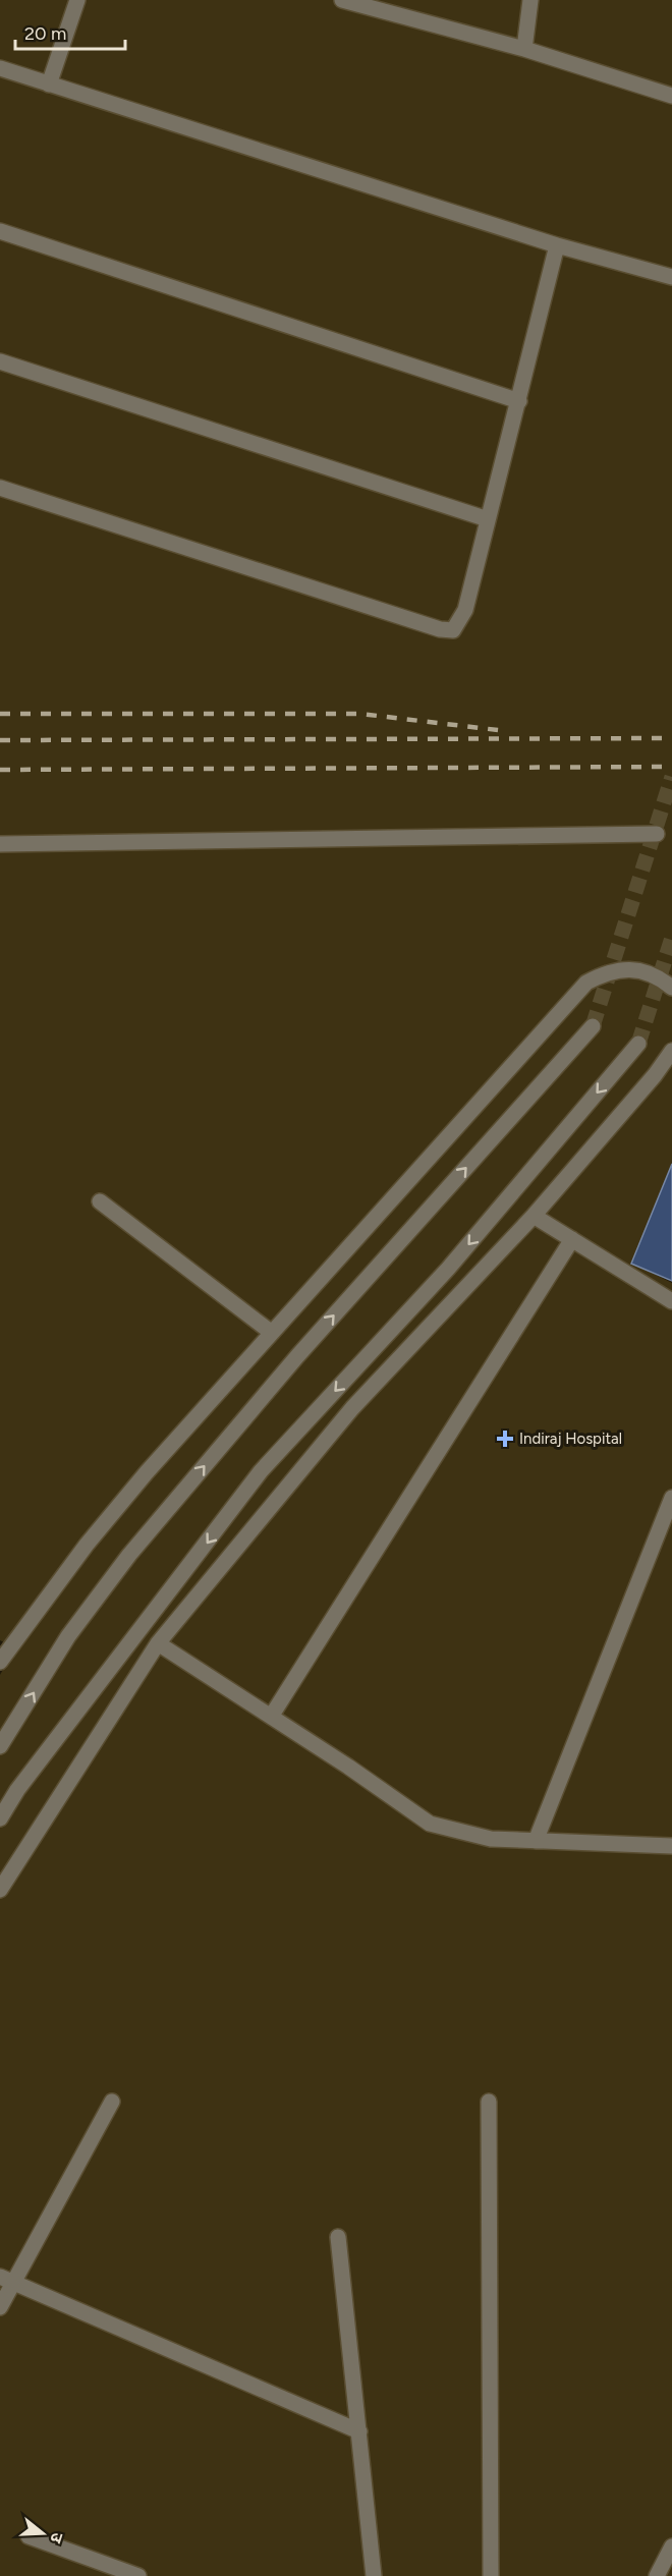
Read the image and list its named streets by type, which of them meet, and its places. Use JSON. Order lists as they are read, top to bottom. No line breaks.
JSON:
{"places":{"health":["Indiraj Hospital"]},"scale_bar":"20 m","north":"right"}
